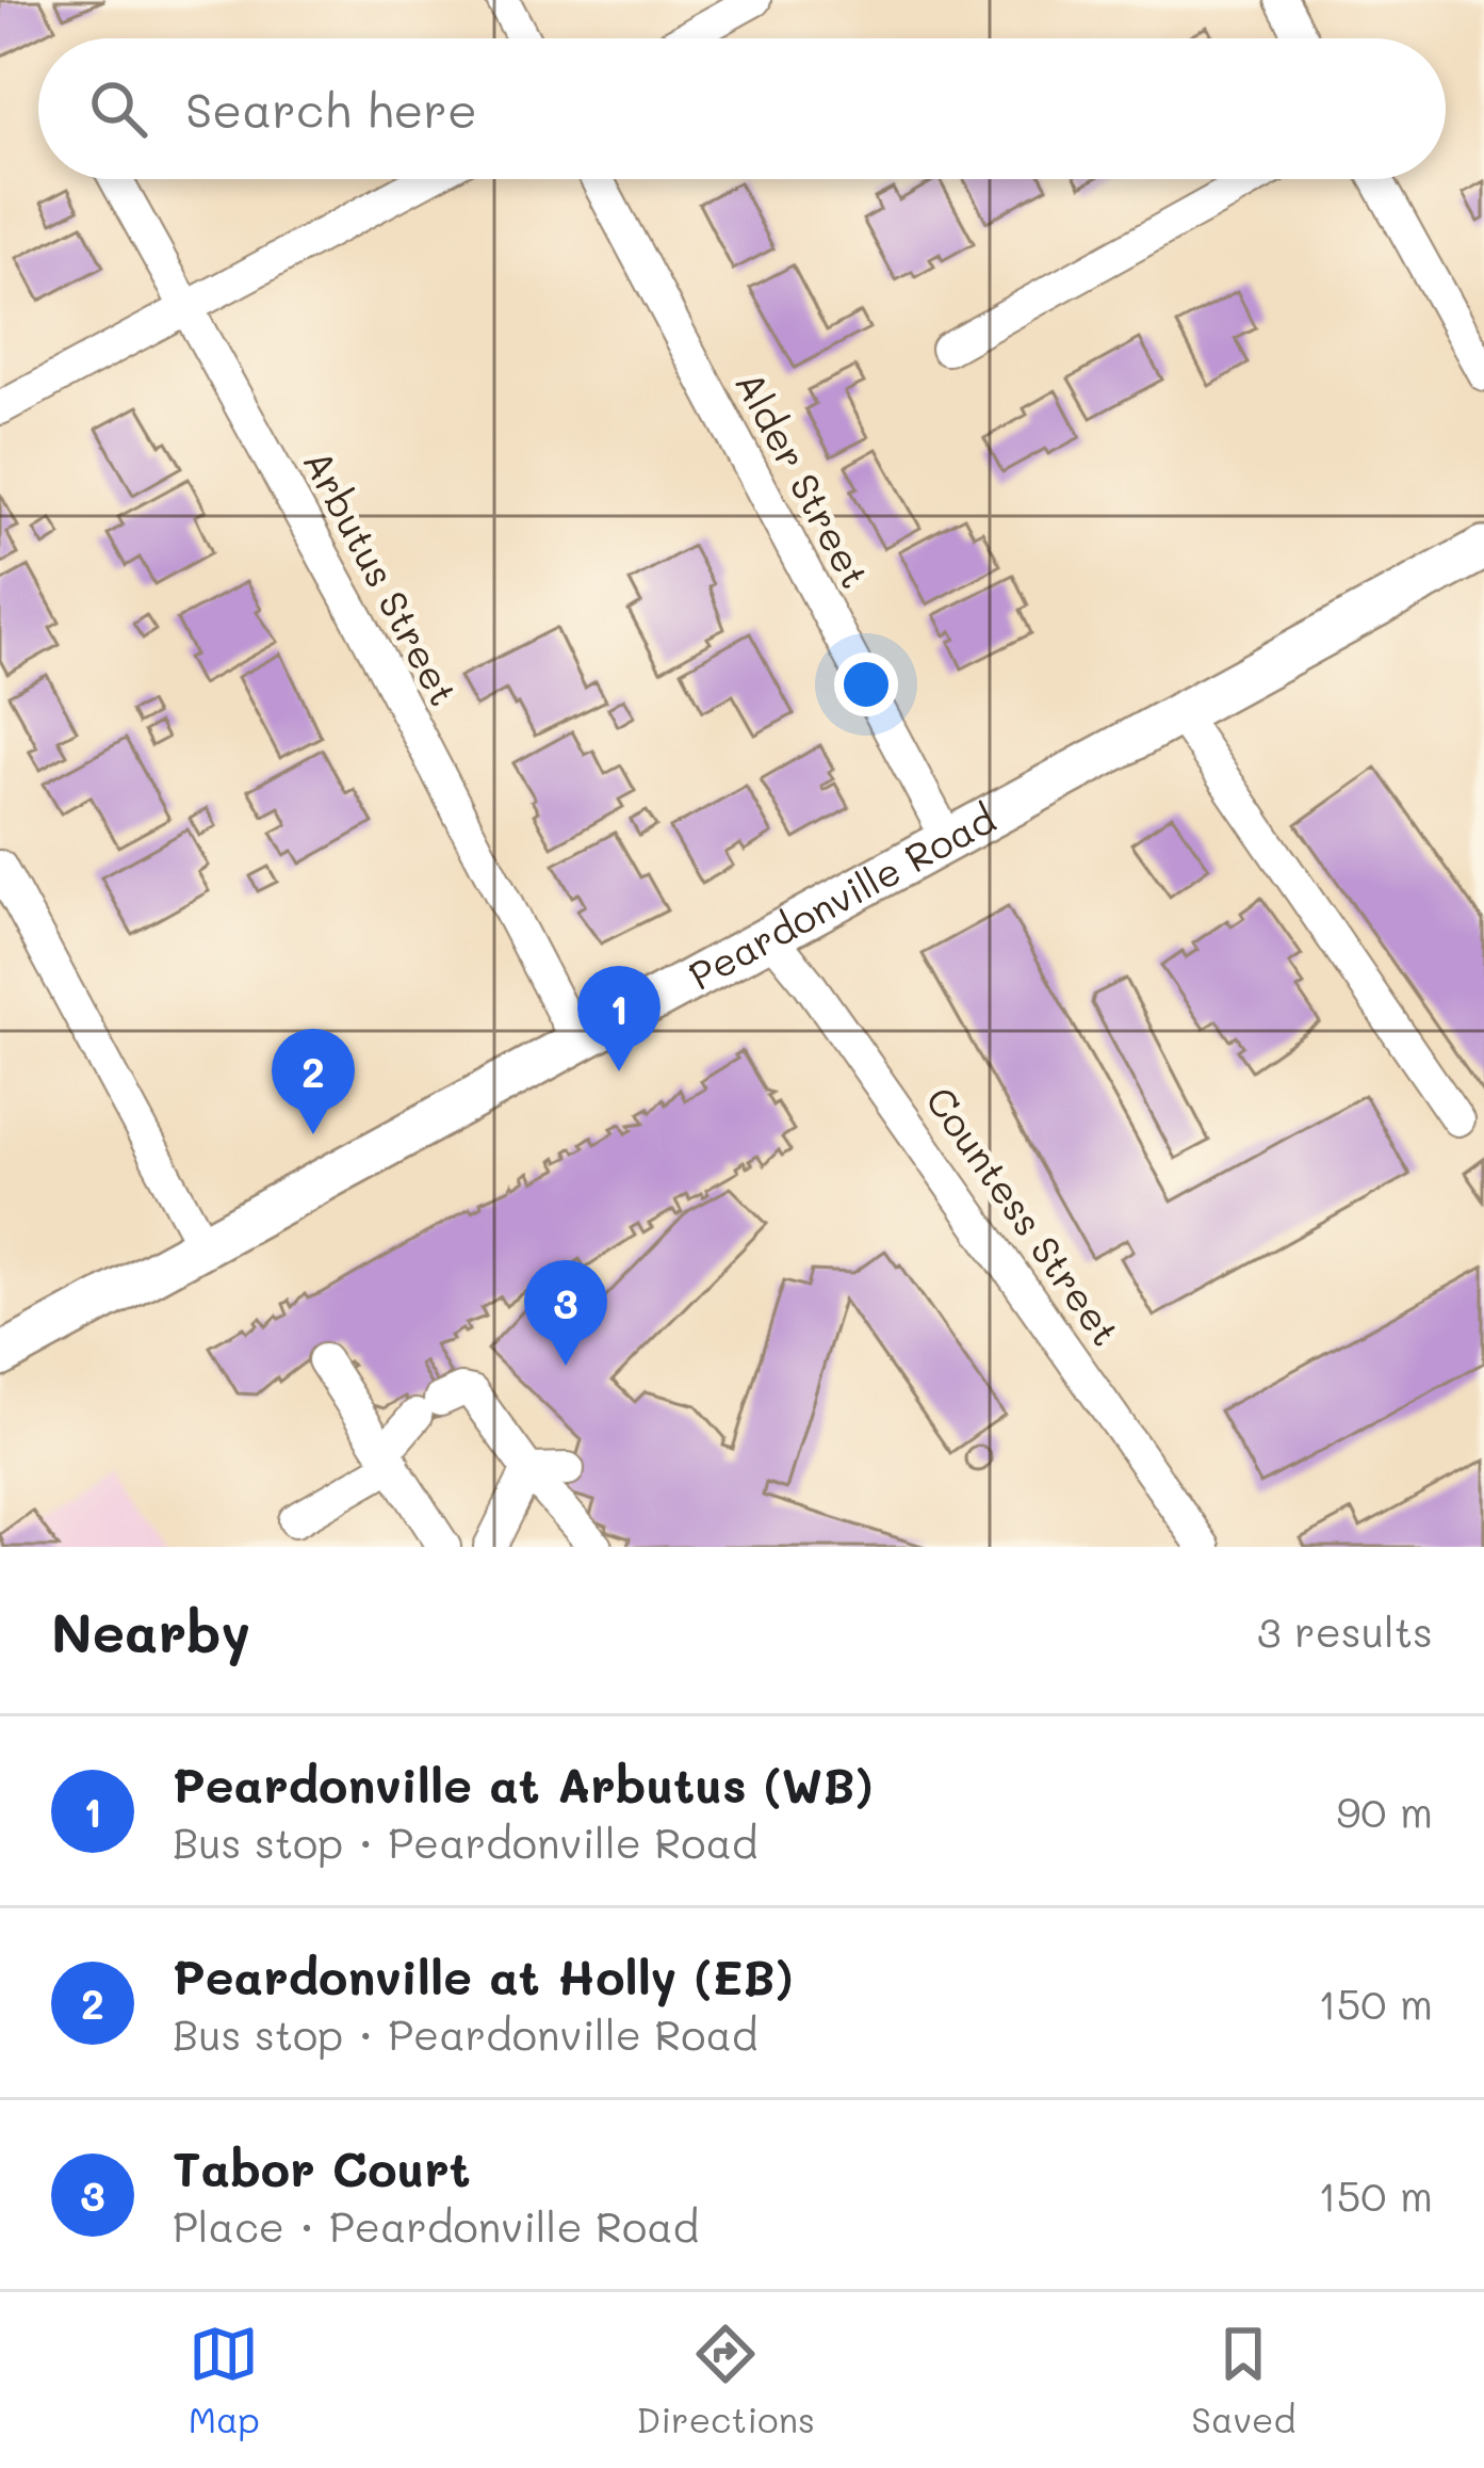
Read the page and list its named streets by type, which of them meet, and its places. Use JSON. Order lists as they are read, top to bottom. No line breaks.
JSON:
{"streets":{"main road":["Peardonville Road"],"street":["Alder Street","Arbutus Street","Countess Street"]},"crossings":[["Alder Street","Peardonville Road"],["Arbutus Street","Peardonville Road"],["Peardonville Road","Countess Street"]],"page":{"search":"Search here","pins":["1","2","3"],"heading":["Nearby","3 results"],"list":[{"mark":"1","name":"Peardonville at Arbutus (WB)","note":"Bus stop · Peardonville Road","value":"90 m"},{"mark":"2","name":"Peardonville at Holly (EB)","note":"Bus stop · Peardonville Road","value":"150 m"},{"mark":"3","name":"Tabor Court","note":"Place · Peardonville Road","value":"150 m"}],"nav":["Map","Directions","Saved"]}}
